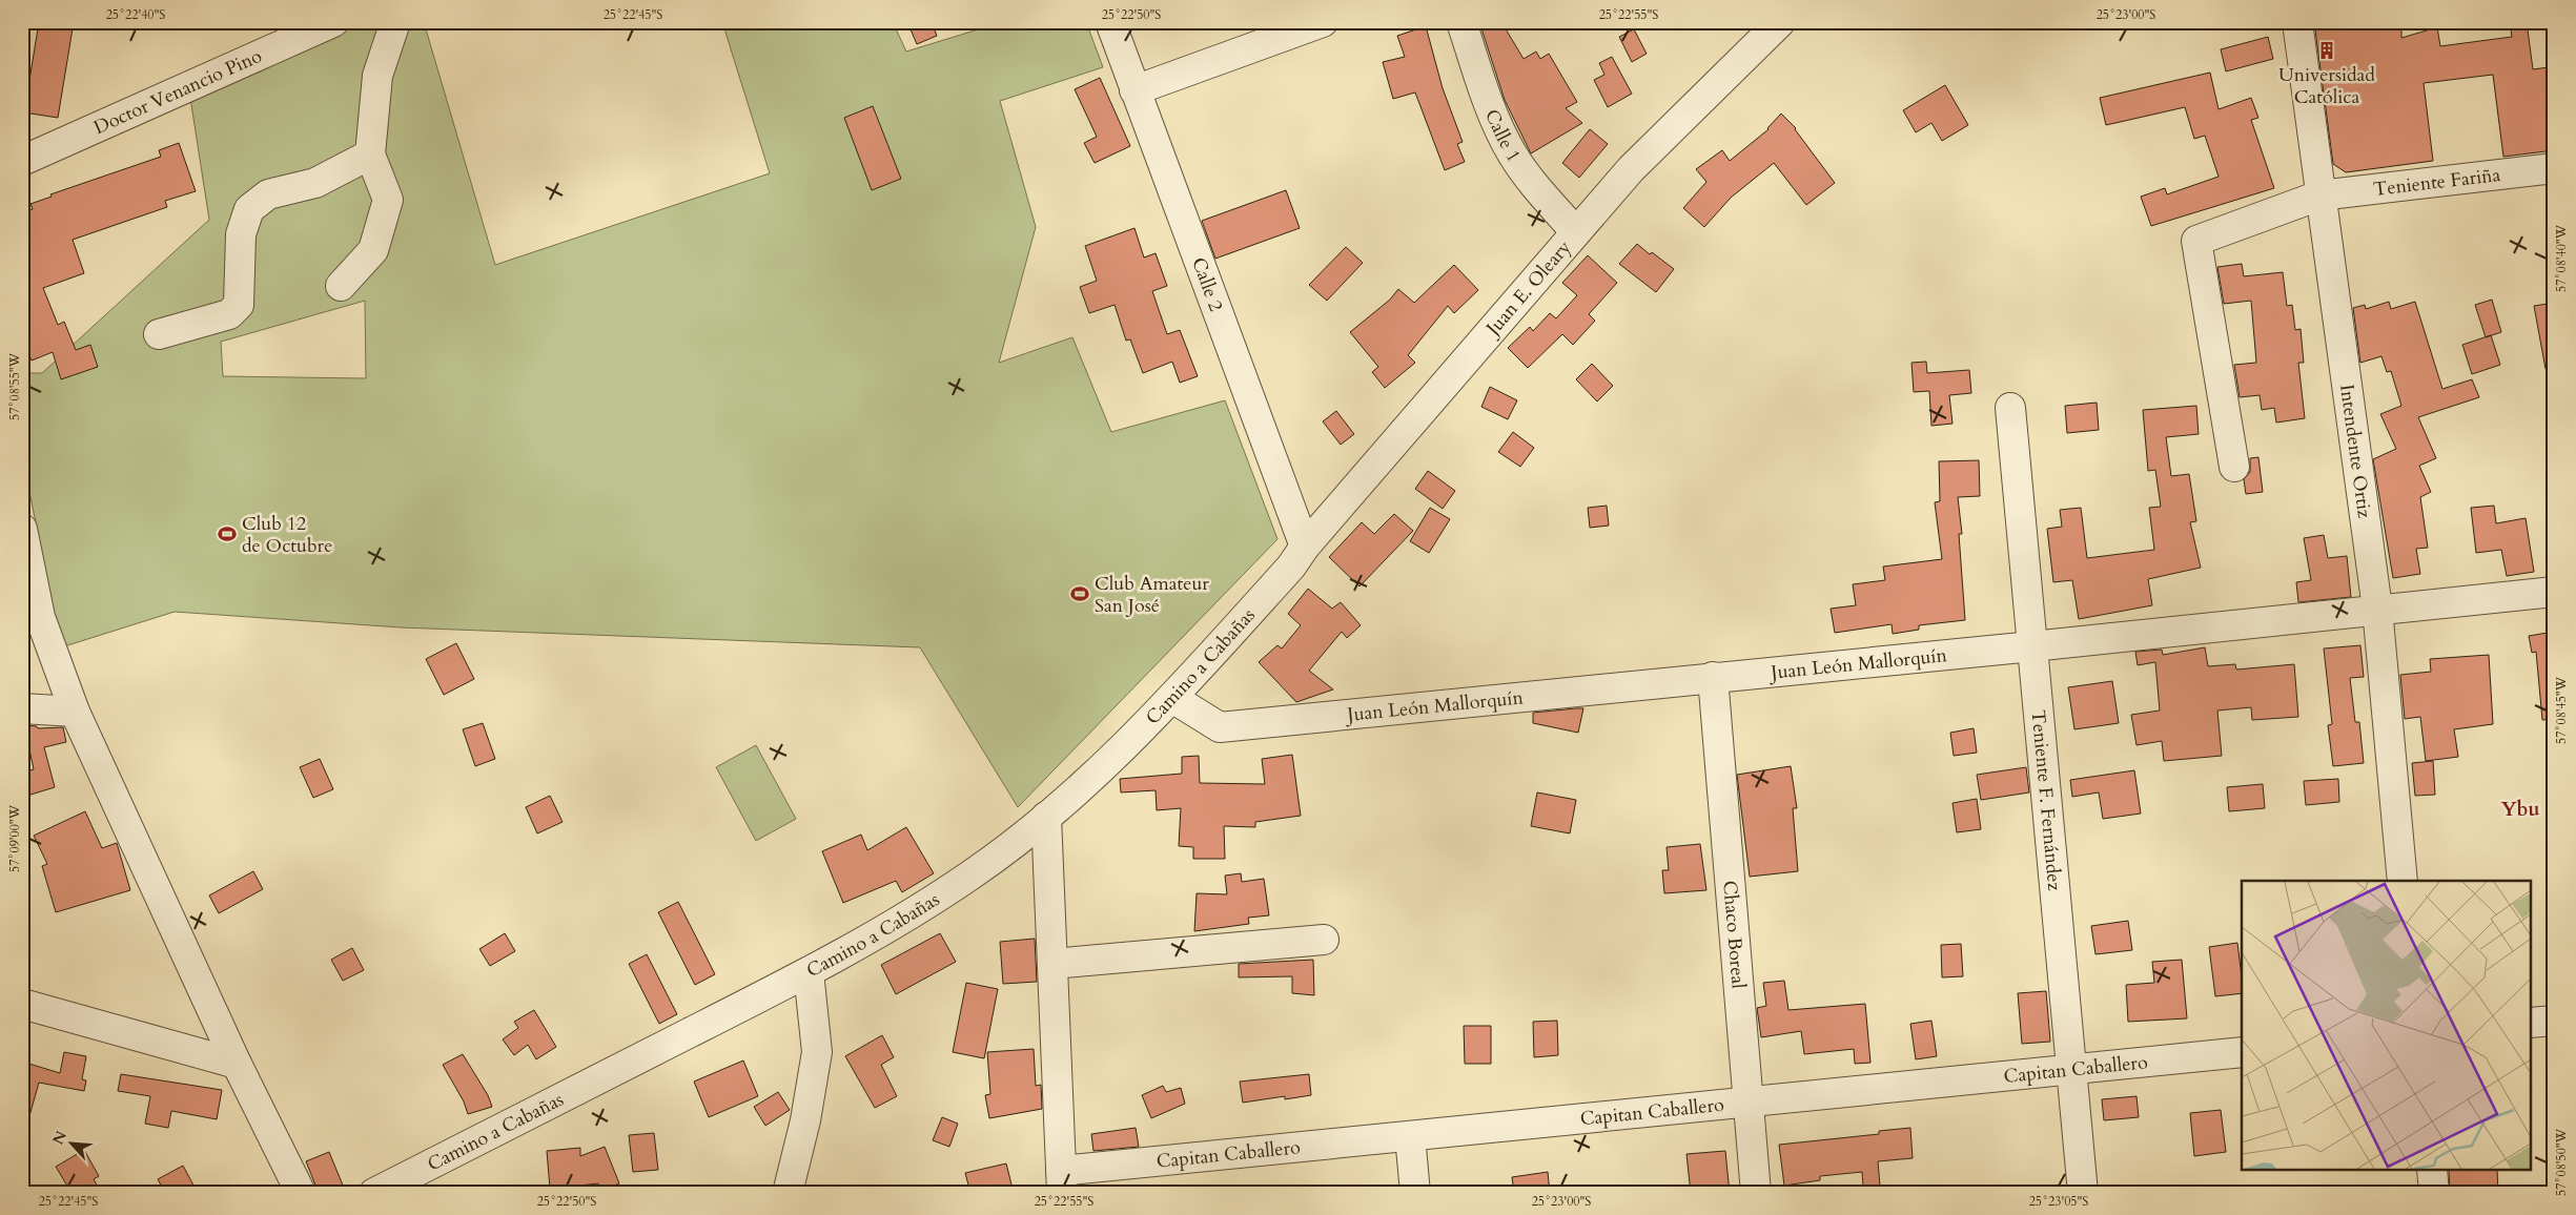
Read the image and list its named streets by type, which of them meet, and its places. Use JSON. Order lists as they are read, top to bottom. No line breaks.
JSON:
{"streets":{"street":["Doctor Venancio Pino","Calle 1","Teniente Fariña","Calle 2","Juan E. Oleary","Intendente Ortiz","Juan León Mallorquín","Camino a Cabañas","Teniente F. Fernández","Chaco Boreal","Capitan Caballero"]},"crossings":[["Calle 1","Juan E. Oleary"],["Teniente Fariña","Intendente Ortiz"],["Calle 2","Juan E. Oleary"],["Calle 2","Camino a Cabañas"],["Juan E. Oleary","Camino a Cabañas"],["Intendente Ortiz","Juan León Mallorquín"],["Juan León Mallorquín","Camino a Cabañas"],["Juan León Mallorquín","Teniente F. Fernández"],["Juan León Mallorquín","Chaco Boreal"],["Teniente F. Fernández","Capitan Caballero"],["Chaco Boreal","Capitan Caballero"]],"districts":["Ybu"],"places":{"building":["Universidad Católica"],"sports":["Club 12 de Octubre","Club Amateur San José"]},"north":"top left","coordinates":["25°22'40\"S","25°22'45\"S","25°22'50\"S","25°22'55\"S","25°23'00\"S","57°08'40\"W","57°08'55\"W","57°08'45\"W","57°09'00\"W","57°08'50\"W","25°23'05\"S"]}
